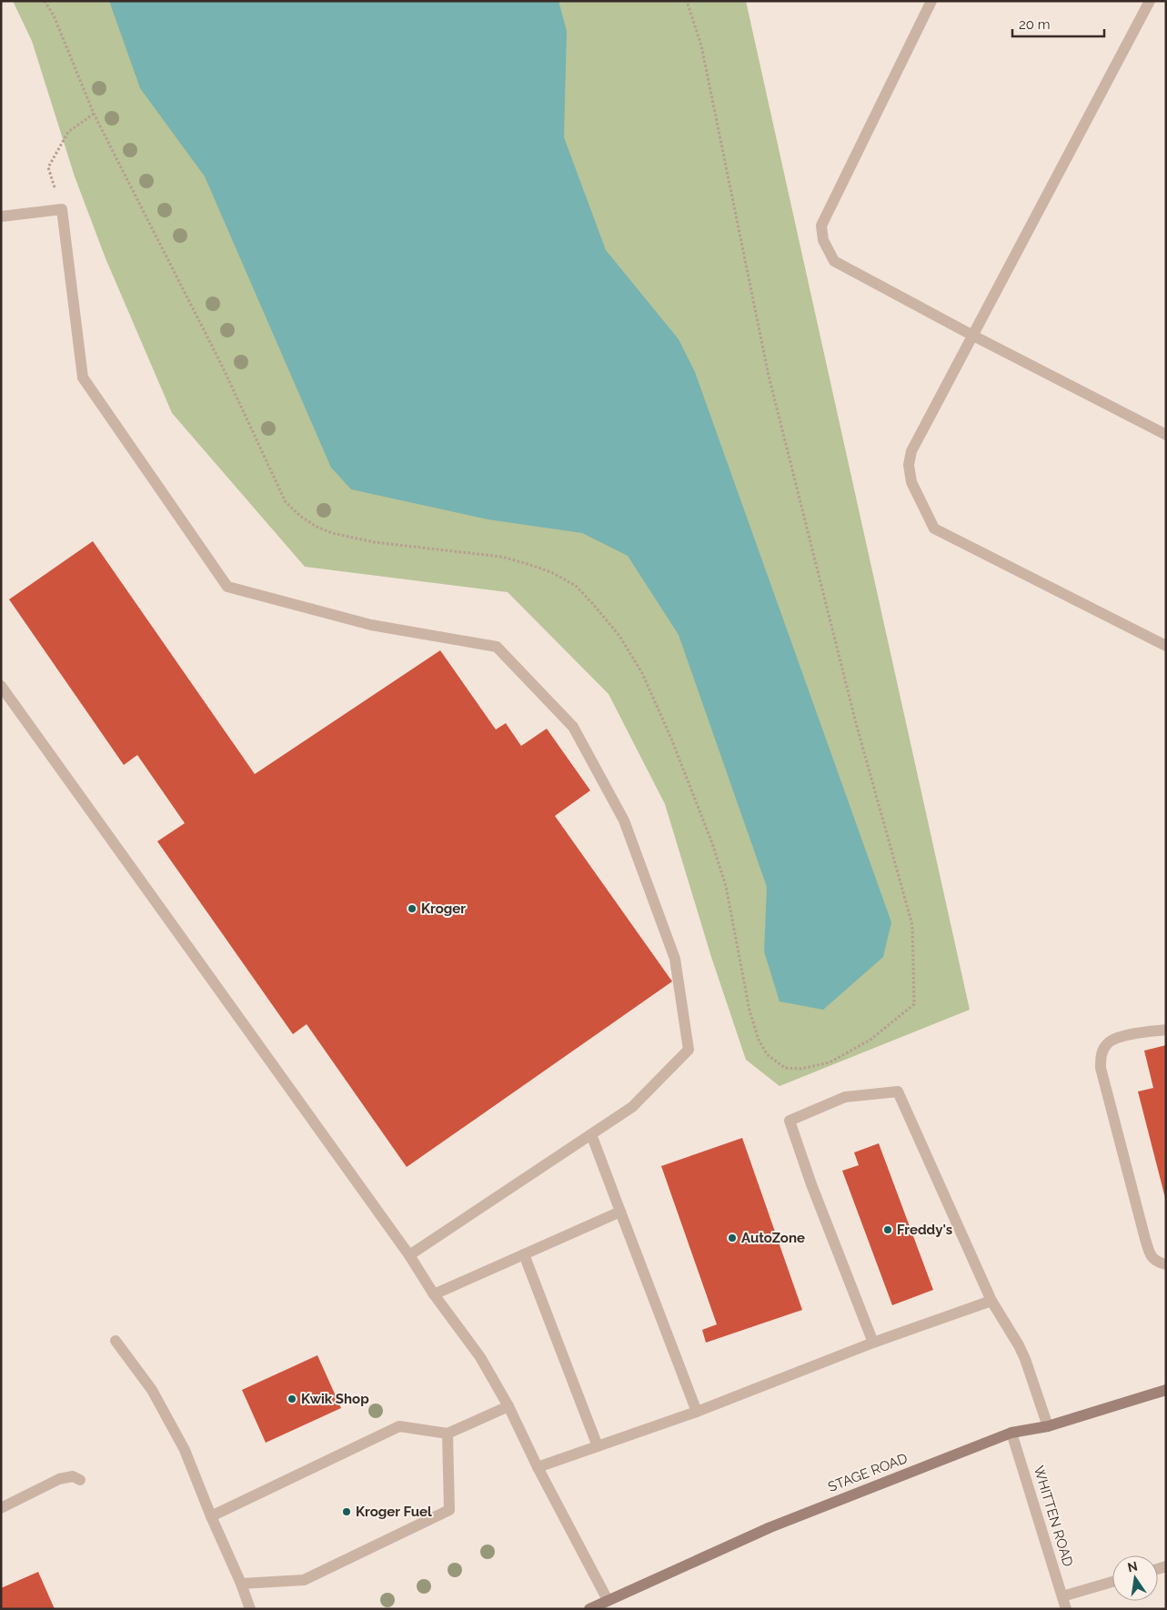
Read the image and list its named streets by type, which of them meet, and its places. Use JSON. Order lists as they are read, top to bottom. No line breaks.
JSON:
{"streets":{"main road":["STAGE ROAD"],"street":["WHITTEN ROAD"]},"crossings":[["STAGE ROAD","WHITTEN ROAD"]],"places":["Kroger","Freddy's","AutoZone","Kwik Shop","Kroger Fuel"],"scale_bar":"20 m","north":"top"}
